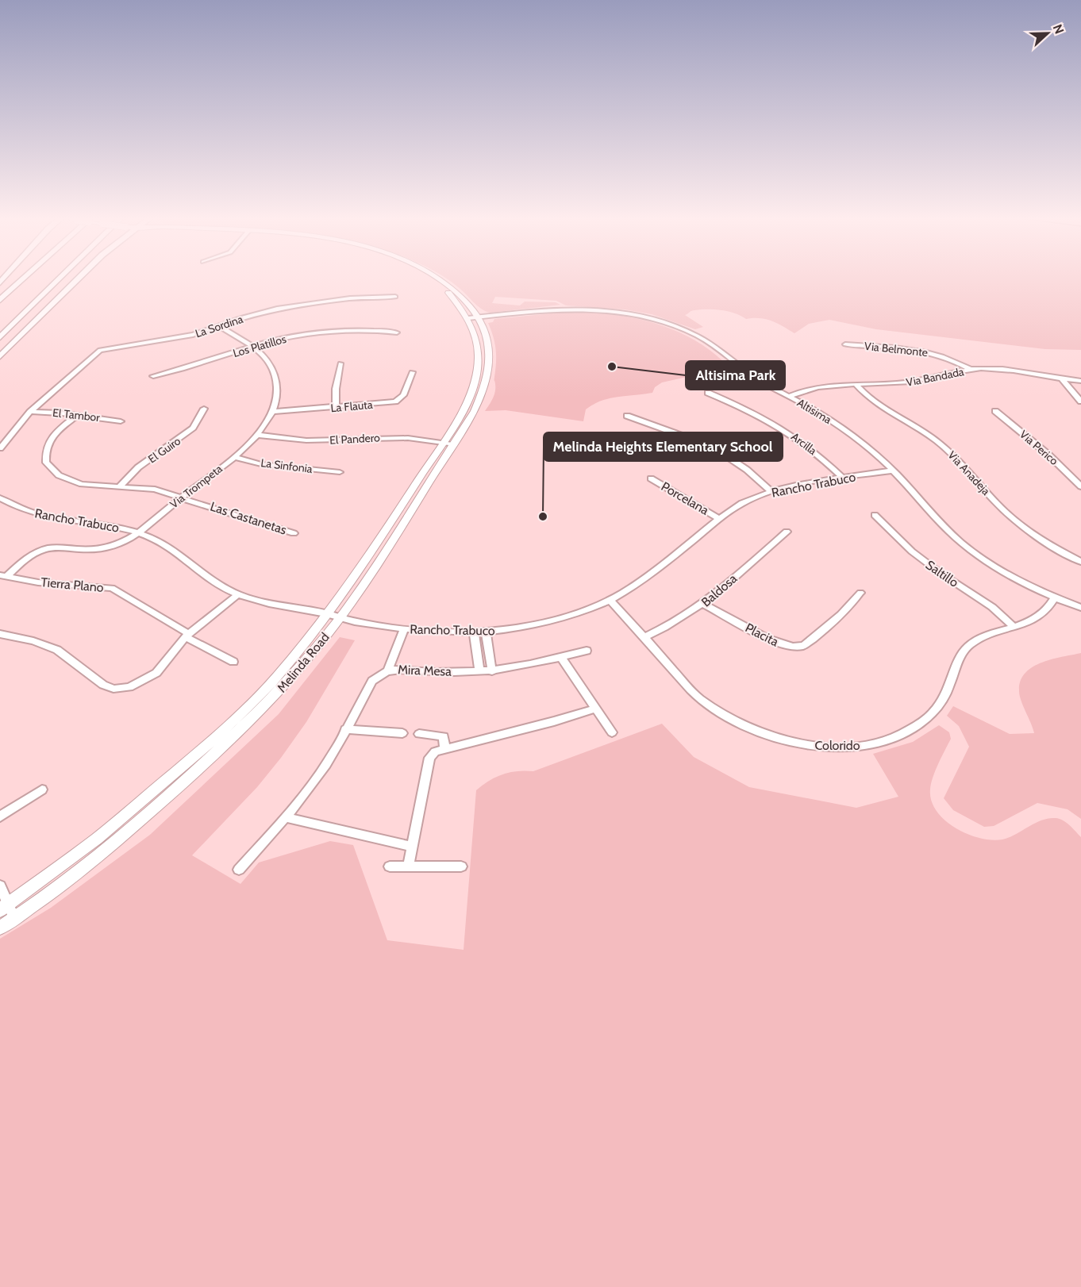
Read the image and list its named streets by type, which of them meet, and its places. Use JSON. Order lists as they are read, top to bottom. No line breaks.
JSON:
{"streets":{"main road":["Melinda Road"],"street":["La Sordina","Los Platillos","Via Belmonte","Via Bandada","La Flauta","Altisima","El Tambor","El Pandero","Arcilla","Via Perico","El Guiro","La Sinfonia","Via Anadeja","Rancho Trabuco","Via Trompeta","Porcelana","Las Castanetas","Saltillo","Tierra Plano","Baldosa","Placita","Mira Mesa","Colorido"]},"crossings":[["La Sordina","El Tambor"],["La Sordina","Via Trompeta"],["Los Platillos","Via Trompeta"],["Via Belmonte","Via Bandada"],["Via Bandada","Altisima"],["Via Bandada","Via Anadeja"],["La Flauta","Via Trompeta"],["Altisima","Rancho Trabuco"],["Altisima","Melinda Road"],["Altisima","Colorido"],["El Tambor","Las Castanetas"],["El Pandero","Via Trompeta"],["El Pandero","Melinda Road"],["Arcilla","Rancho Trabuco"],["El Guiro","Las Castanetas"],["La Sinfonia","Via Trompeta"],["Rancho Trabuco","Via Trompeta"],["Rancho Trabuco","Porcelana"],["Rancho Trabuco","Melinda Road"],["Rancho Trabuco","Colorido"],["Via Trompeta","Las Castanetas"],["Via Trompeta","Tierra Plano"],["Saltillo","Colorido"],["Baldosa","Placita"],["Baldosa","Colorido"]],"places":["Altisima Park","Melinda Heights Elementary School"],"north":"right"}
